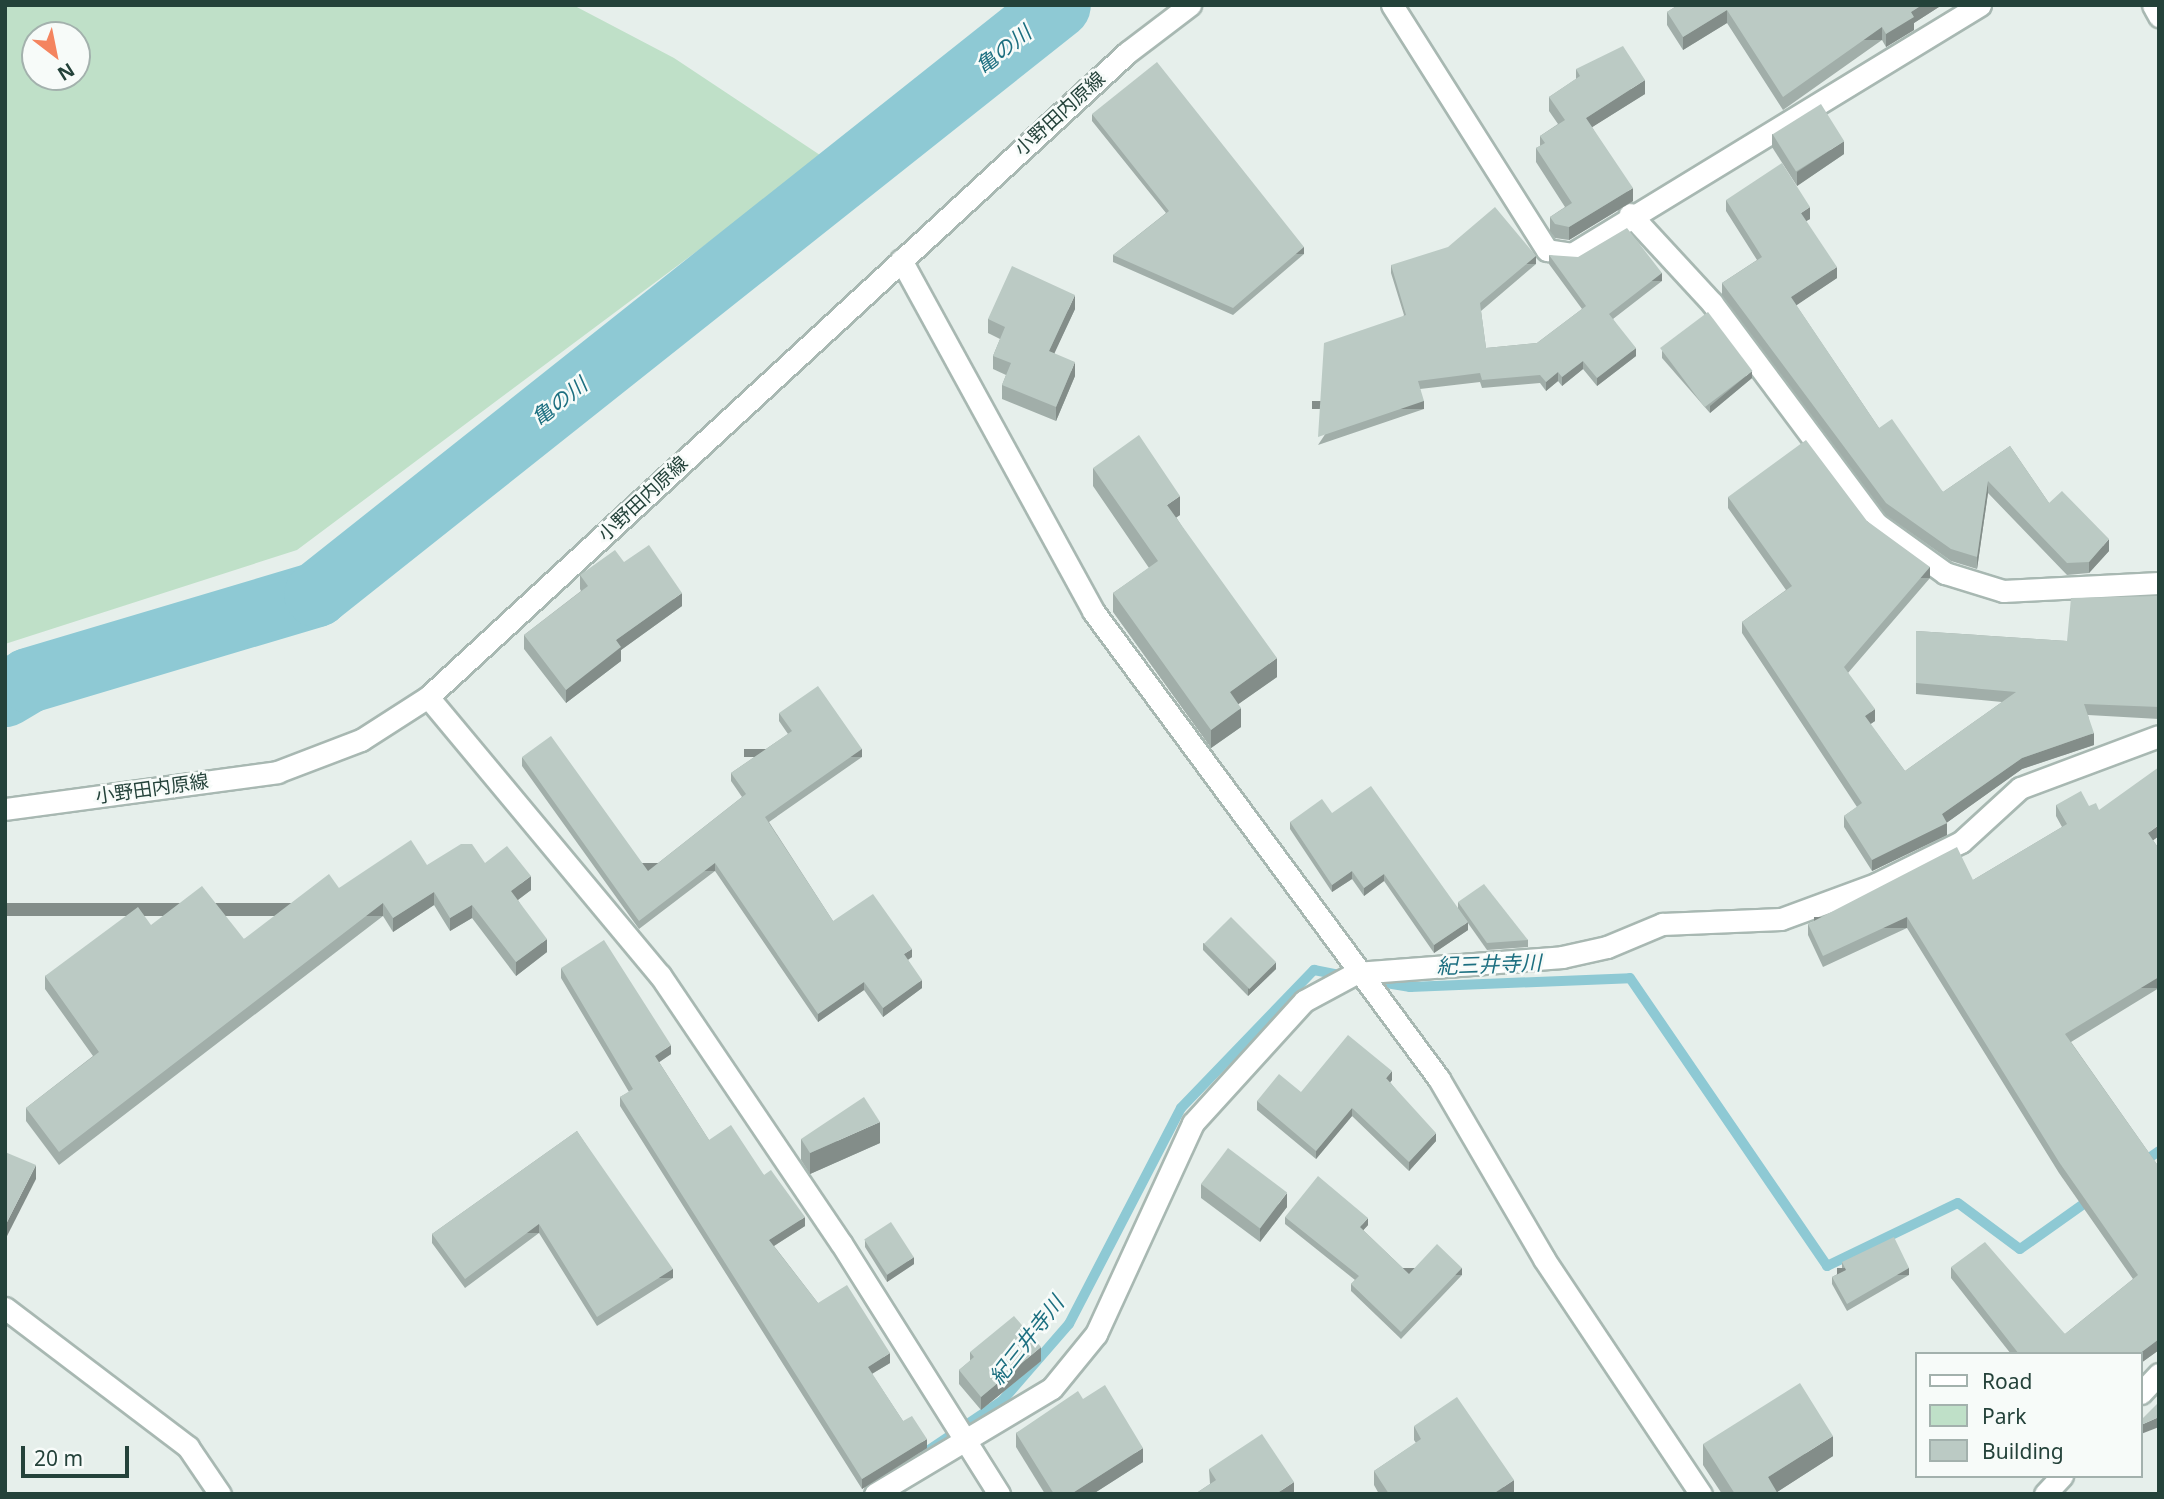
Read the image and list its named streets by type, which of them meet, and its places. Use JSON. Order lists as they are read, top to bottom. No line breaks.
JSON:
{"streets":{"street":["小野田内原線"]},"water":["亀の川","紀三井寺川"],"legend":["Road","Park","Building"],"scale_bar":"20 m","north":"bottom right"}
